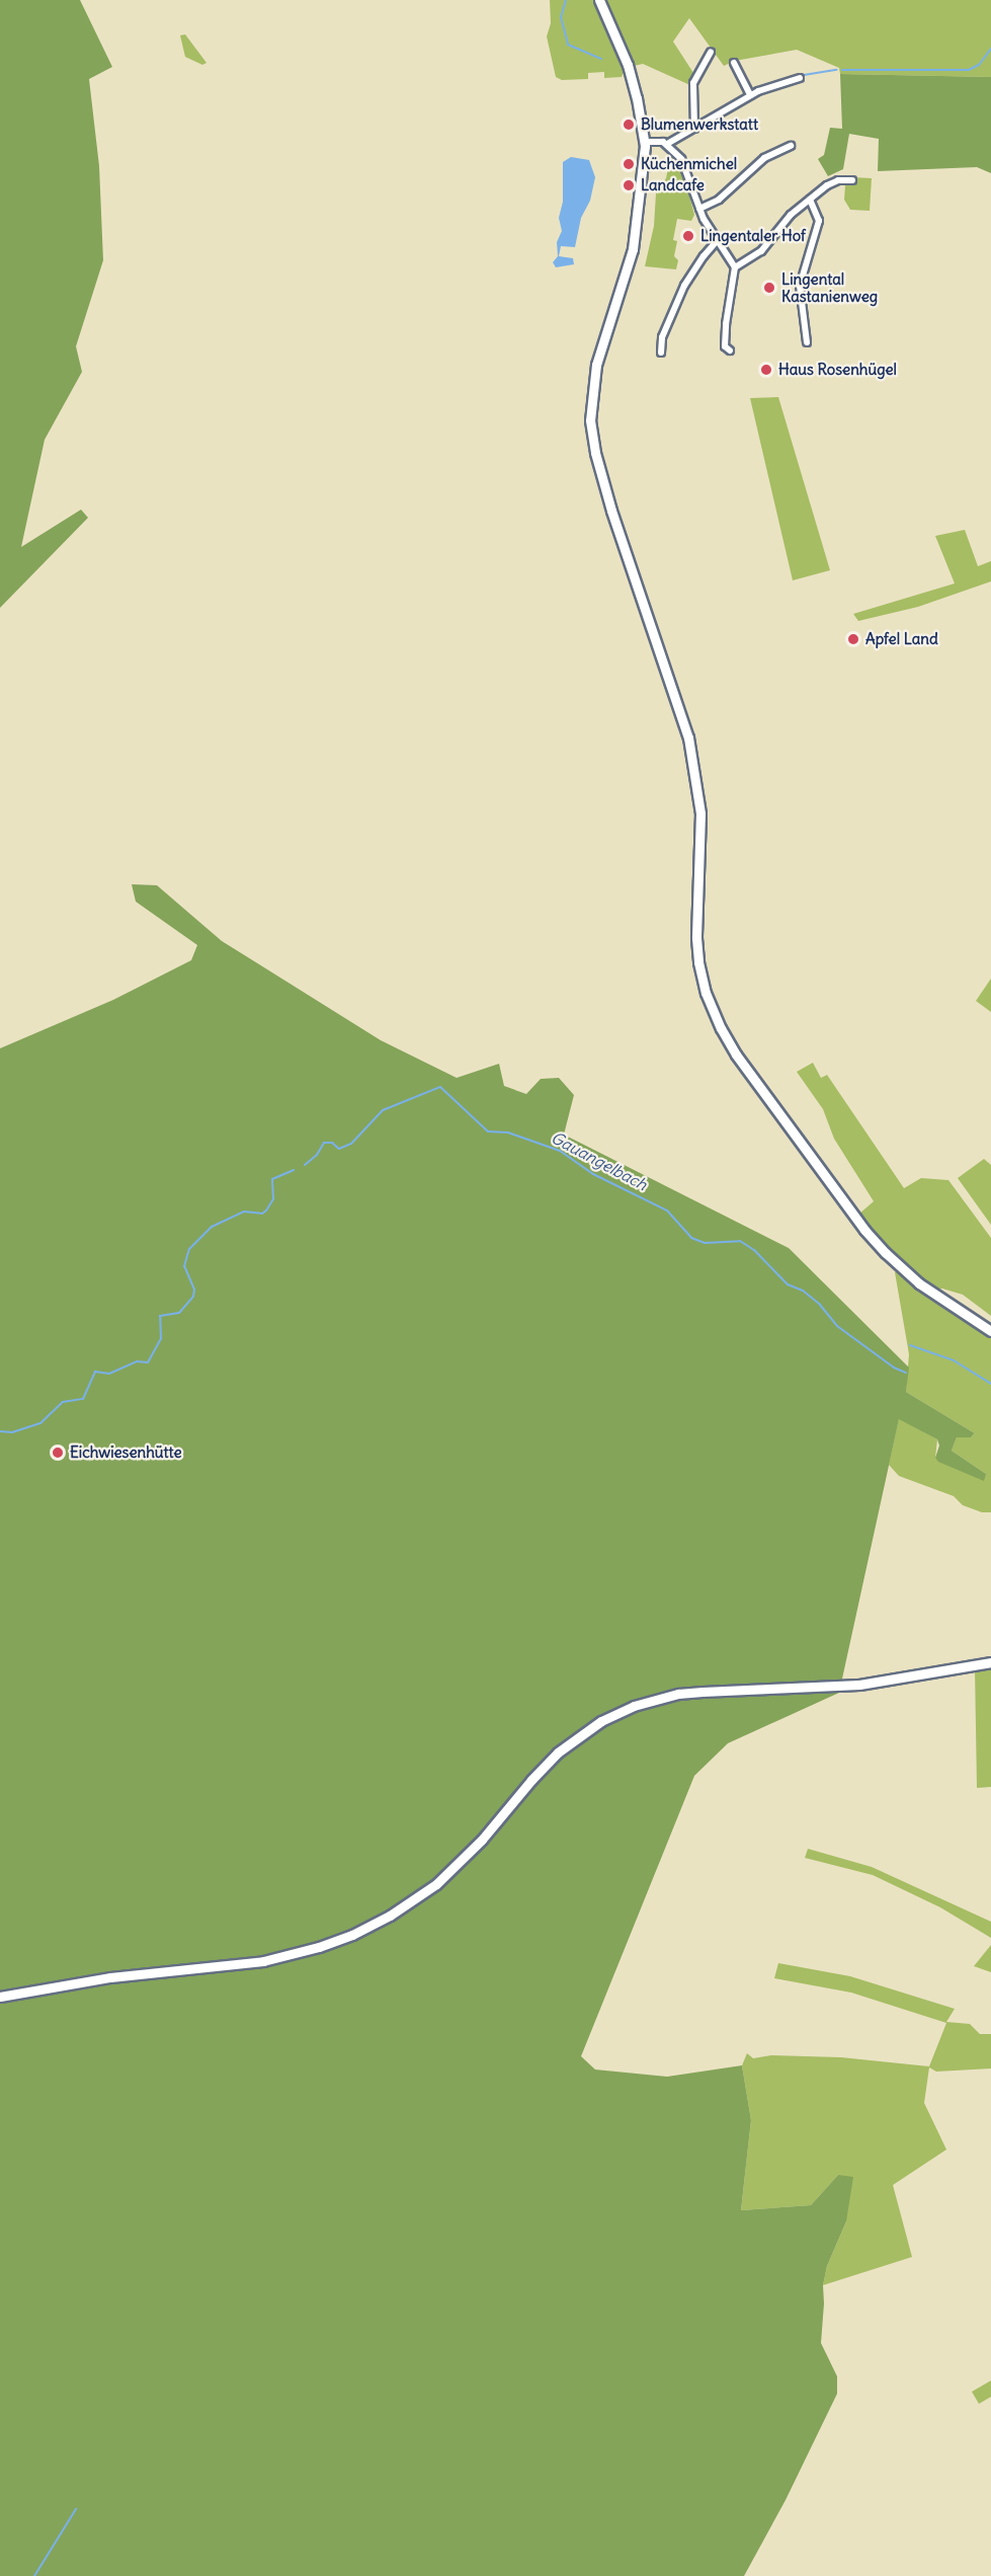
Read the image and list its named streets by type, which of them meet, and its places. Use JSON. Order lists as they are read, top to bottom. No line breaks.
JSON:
{"water":["Gauangelbach"],"places":["Blumenwerkstatt","Küchenmichel","Landcafe","Lingentaler Hof","Lingental Kastanienweg","Haus Rosenhügel","Apfel Land","Eichwiesenhütte"]}
